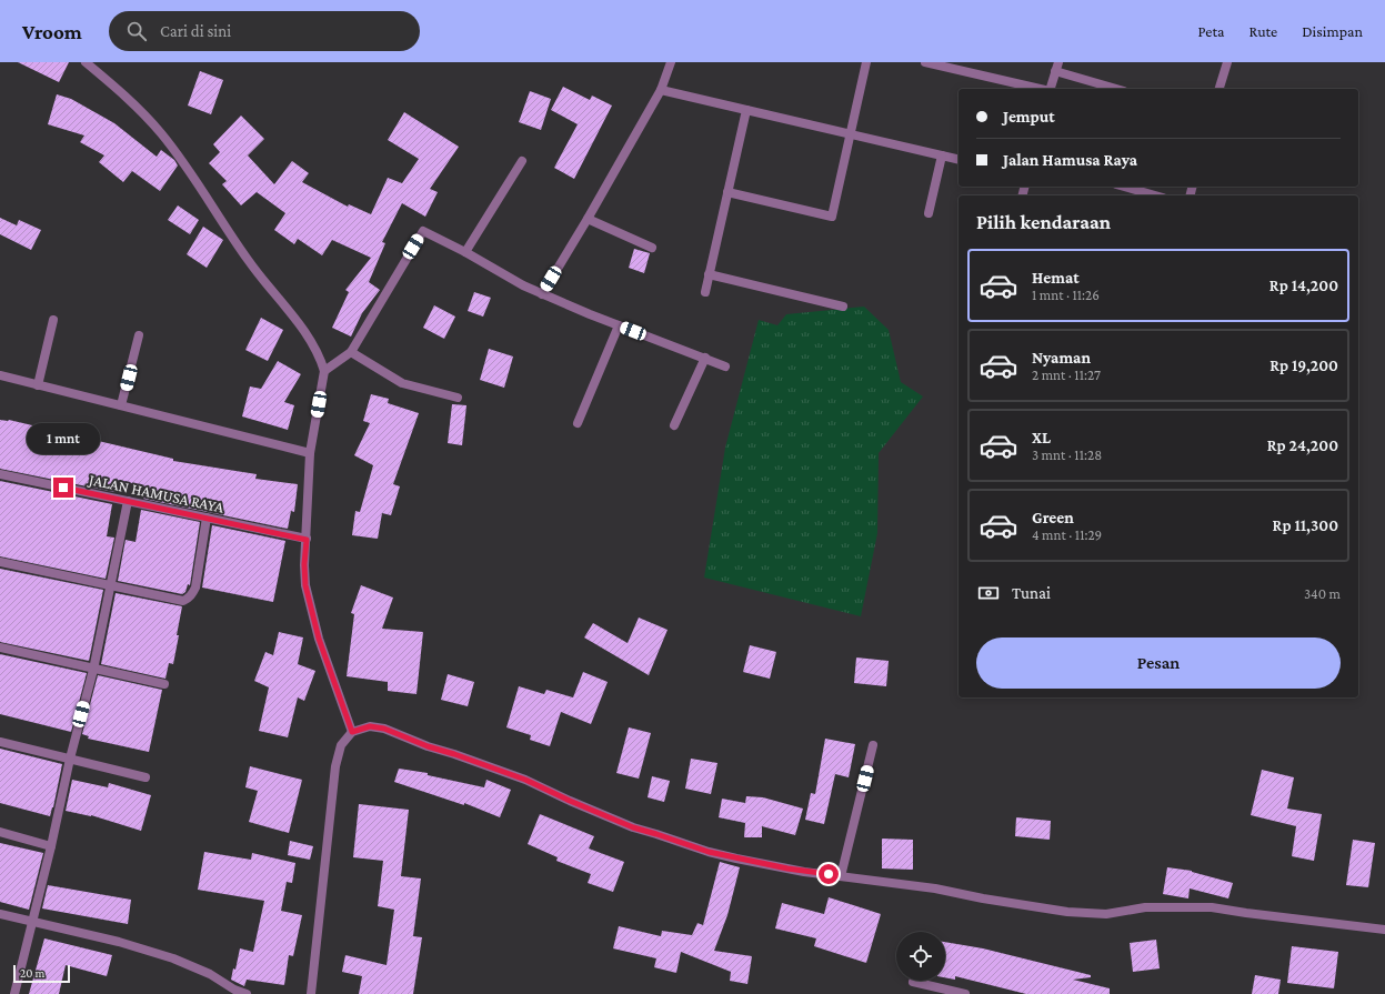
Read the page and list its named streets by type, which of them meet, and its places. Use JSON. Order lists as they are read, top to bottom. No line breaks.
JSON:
{"streets":{"street":["JALAN HAMUSA RAYA"]},"scale_bar":"20 m","page":{"header":"Vroom","search":"Cari di sini","nav":["Peta","Rute","Disimpan"],"banner":["Jemput","Jalan Hamusa Raya"],"heading":"Pilih kendaraan","list":[{"name":"Hemat","note":"1 mnt · 11:26","value":"Rp 14,200"},{"name":"Nyaman","note":"2 mnt · 11:27","value":"Rp 19,200"},{"name":"XL","note":"3 mnt · 11:28","value":"Rp 24,200"},{"name":"Green","note":"4 mnt · 11:29","value":"Rp 11,300"}],"bubble":"1 mnt","pay":["Tunai","340 m"],"buttons":"Pesan","scale":"20 m"}}
